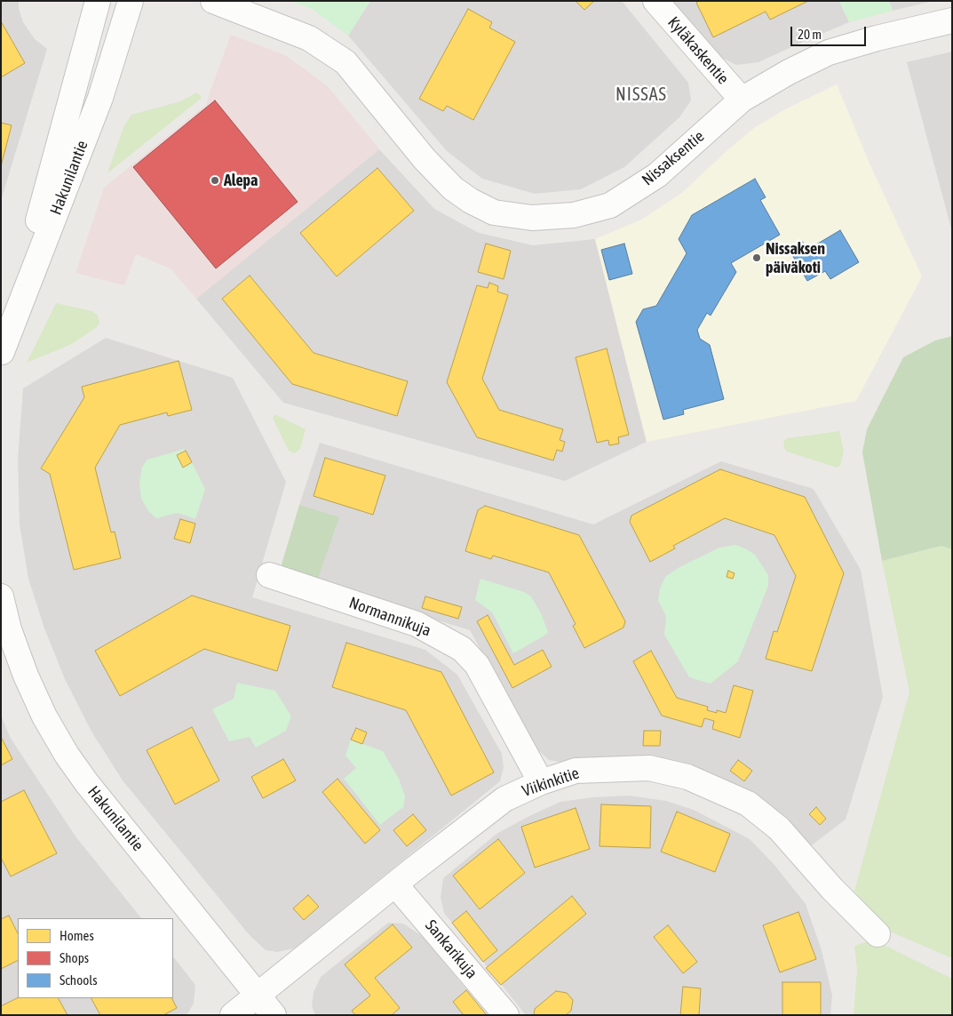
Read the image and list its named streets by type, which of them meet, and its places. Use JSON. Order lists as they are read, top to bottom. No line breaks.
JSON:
{"streets":{"street":["Kyläkaskentie","Nissaksentie","Hakunilantie","Normannikuja","Viikinkitie","Sankarikuja"]},"crossings":[["Kyläkaskentie","Nissaksentie"],["Hakunilantie","Viikinkitie"],["Normannikuja","Viikinkitie"],["Viikinkitie","Sankarikuja"]],"districts":["NISSAS"],"places":["Alepa","Nissaksen päiväkoti"],"legend":["Homes","Shops","Schools"],"scale_bar":"20 m"}
